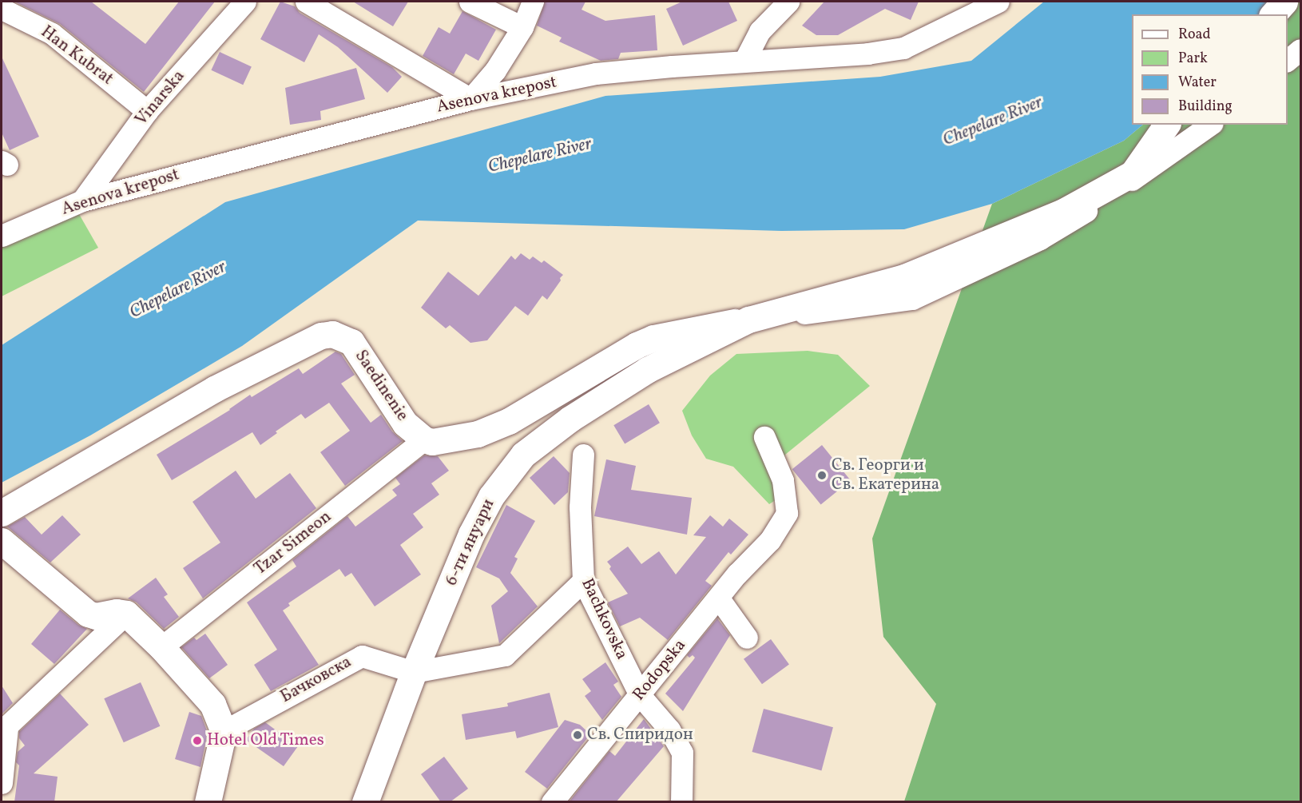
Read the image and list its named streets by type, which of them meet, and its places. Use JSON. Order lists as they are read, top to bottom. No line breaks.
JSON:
{"streets":{"street":["Han Kubrat","Asenova krepost","Vinarska","Saedinenie","6-ти януари","Tzar Simeon","Bachkovska","Rodopska","Бачковска"]},"crossings":[["Han Kubrat","Vinarska"],["Asenova krepost","Vinarska"],["Saedinenie","Tzar Simeon"],["6-ти януари","Бачковска"],["Bachkovska","Rodopska"],["Bachkovska","Бачковска"]],"water":["Chepelare River"],"places":["Св. Георги и Св. Екатерина","Св. Спиридон","Hotel Old Times"],"legend":["Road","Park","Water","Building"]}
